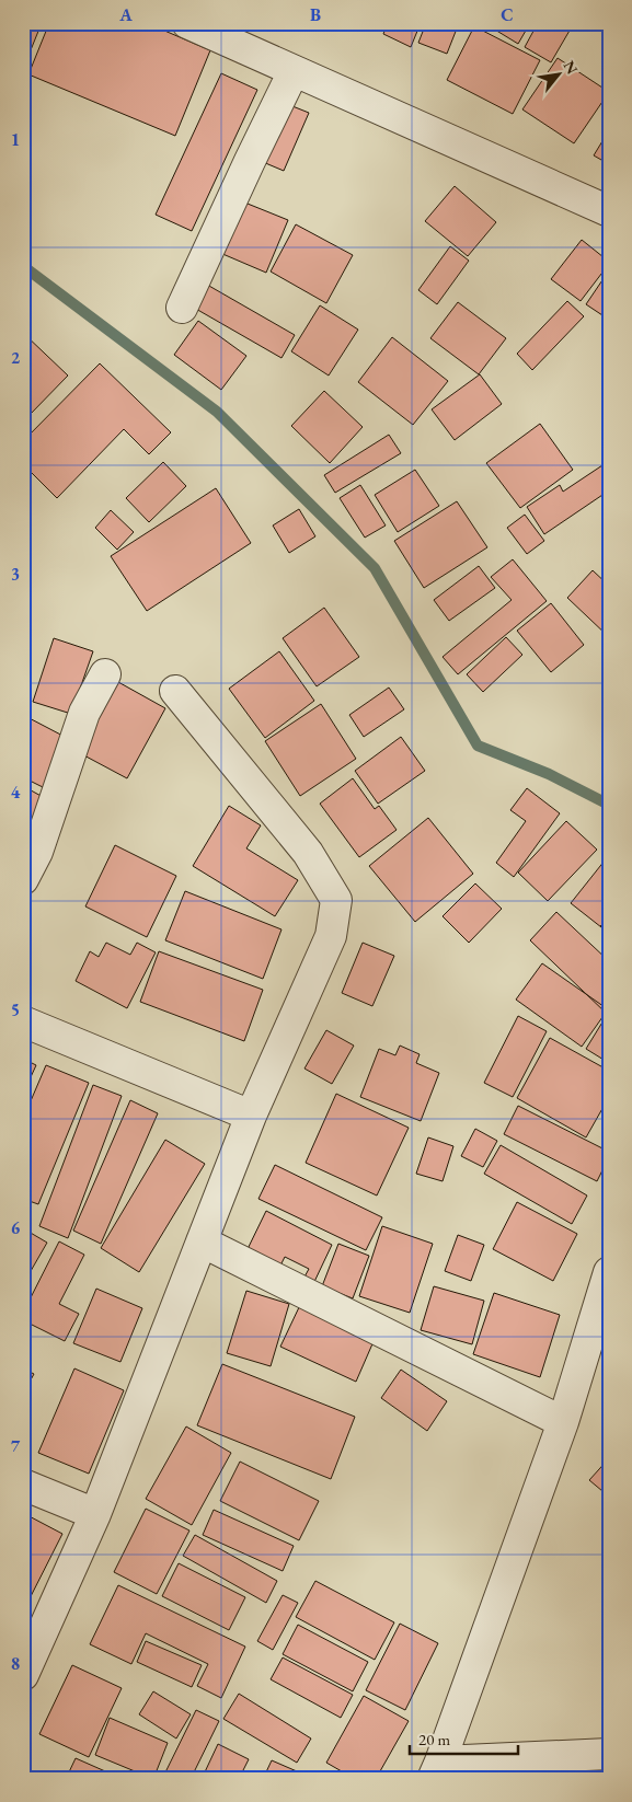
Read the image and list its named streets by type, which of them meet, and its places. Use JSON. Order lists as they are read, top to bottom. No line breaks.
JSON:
{"scale_bar":"20 m","north":"top right","grid":{"columns":["A","B","C"],"rows":["1","2","3","4","5","6","7","8"]}}
